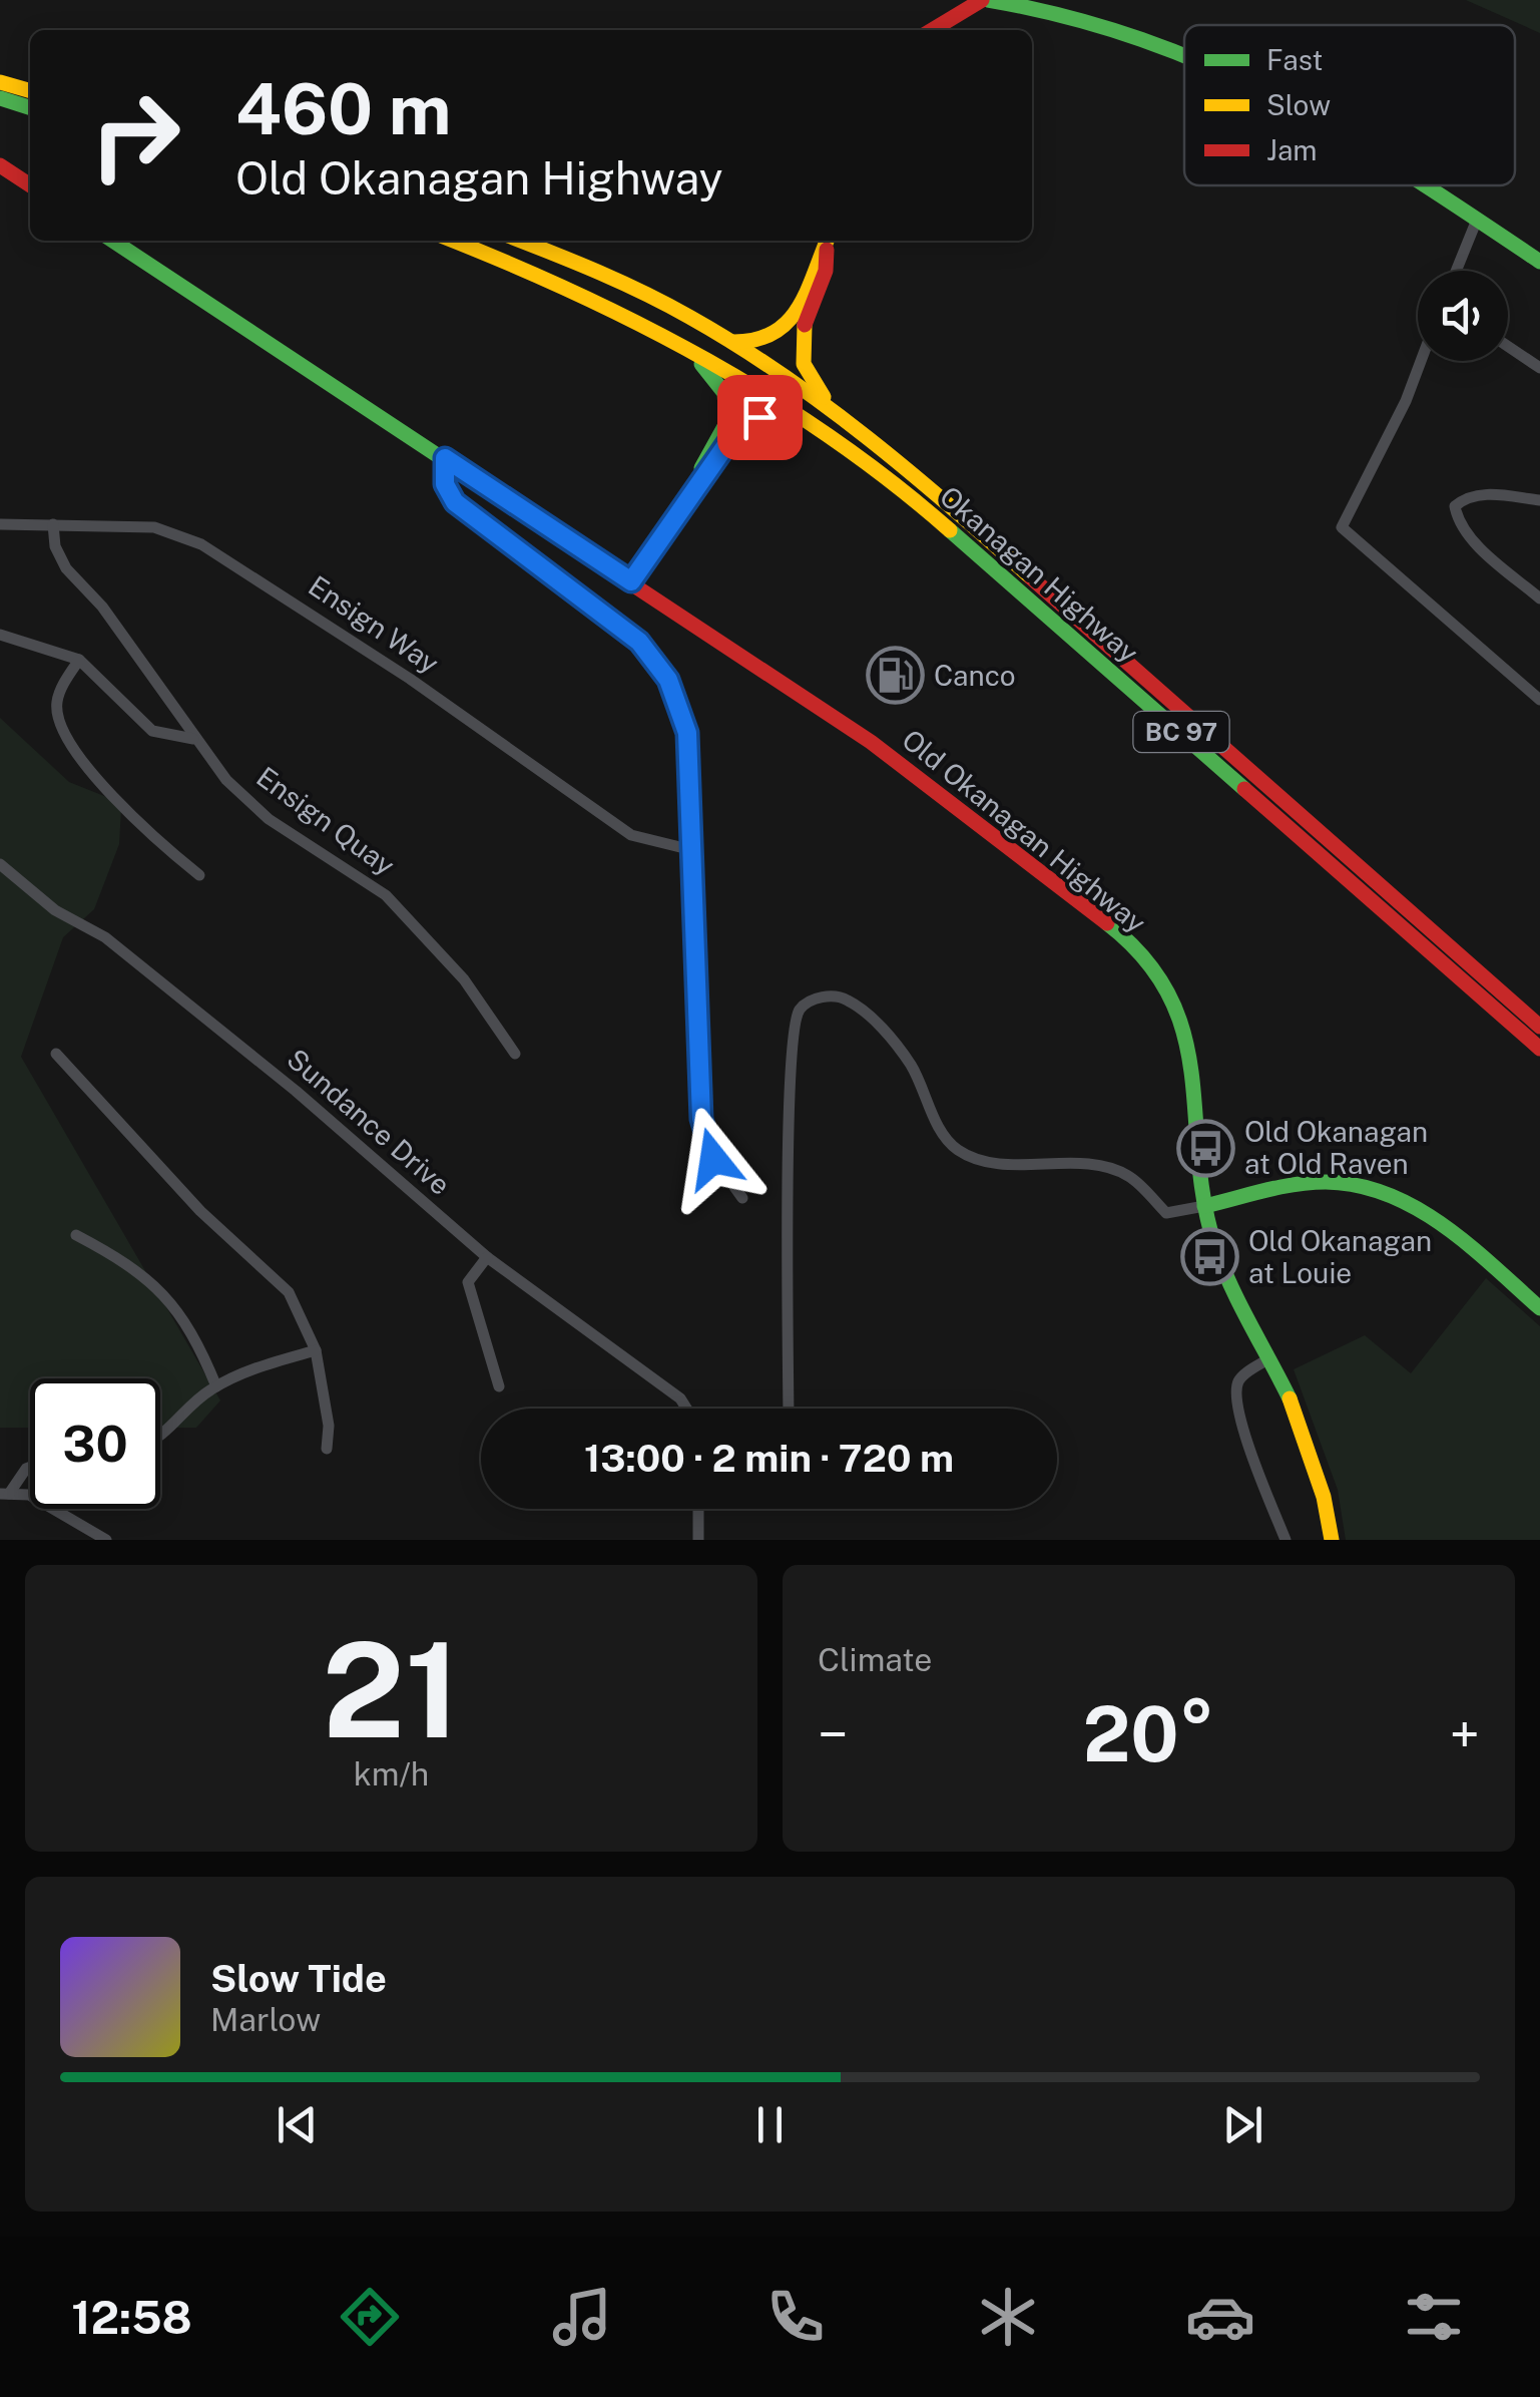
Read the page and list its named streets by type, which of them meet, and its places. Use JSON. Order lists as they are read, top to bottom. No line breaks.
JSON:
{"streets":{"main road":["Okanagan Highway","BC 97","Old Okanagan Highway"],"street":["Ensign Way","Ensign Quay","Sundance Drive"]},"crossings":[["Ensign Way","Ensign Quay"]],"places":{"fuel station":["Canco"],"bus stop":["Old Okanagan at Old Raven","Old Okanagan at Louie"]},"legend":["Fast","Slow","Jam"],"page":{"turn":["460 m","Old Okanagan Highway"],"limit":"30","trip":"13:00 · 2 min · 720 m","tile":[["21","km/h"],"Climate"],"heat":["−","20°","+"],"song":["Slow Tide","Marlow"],"tabs":"12:58"}}
